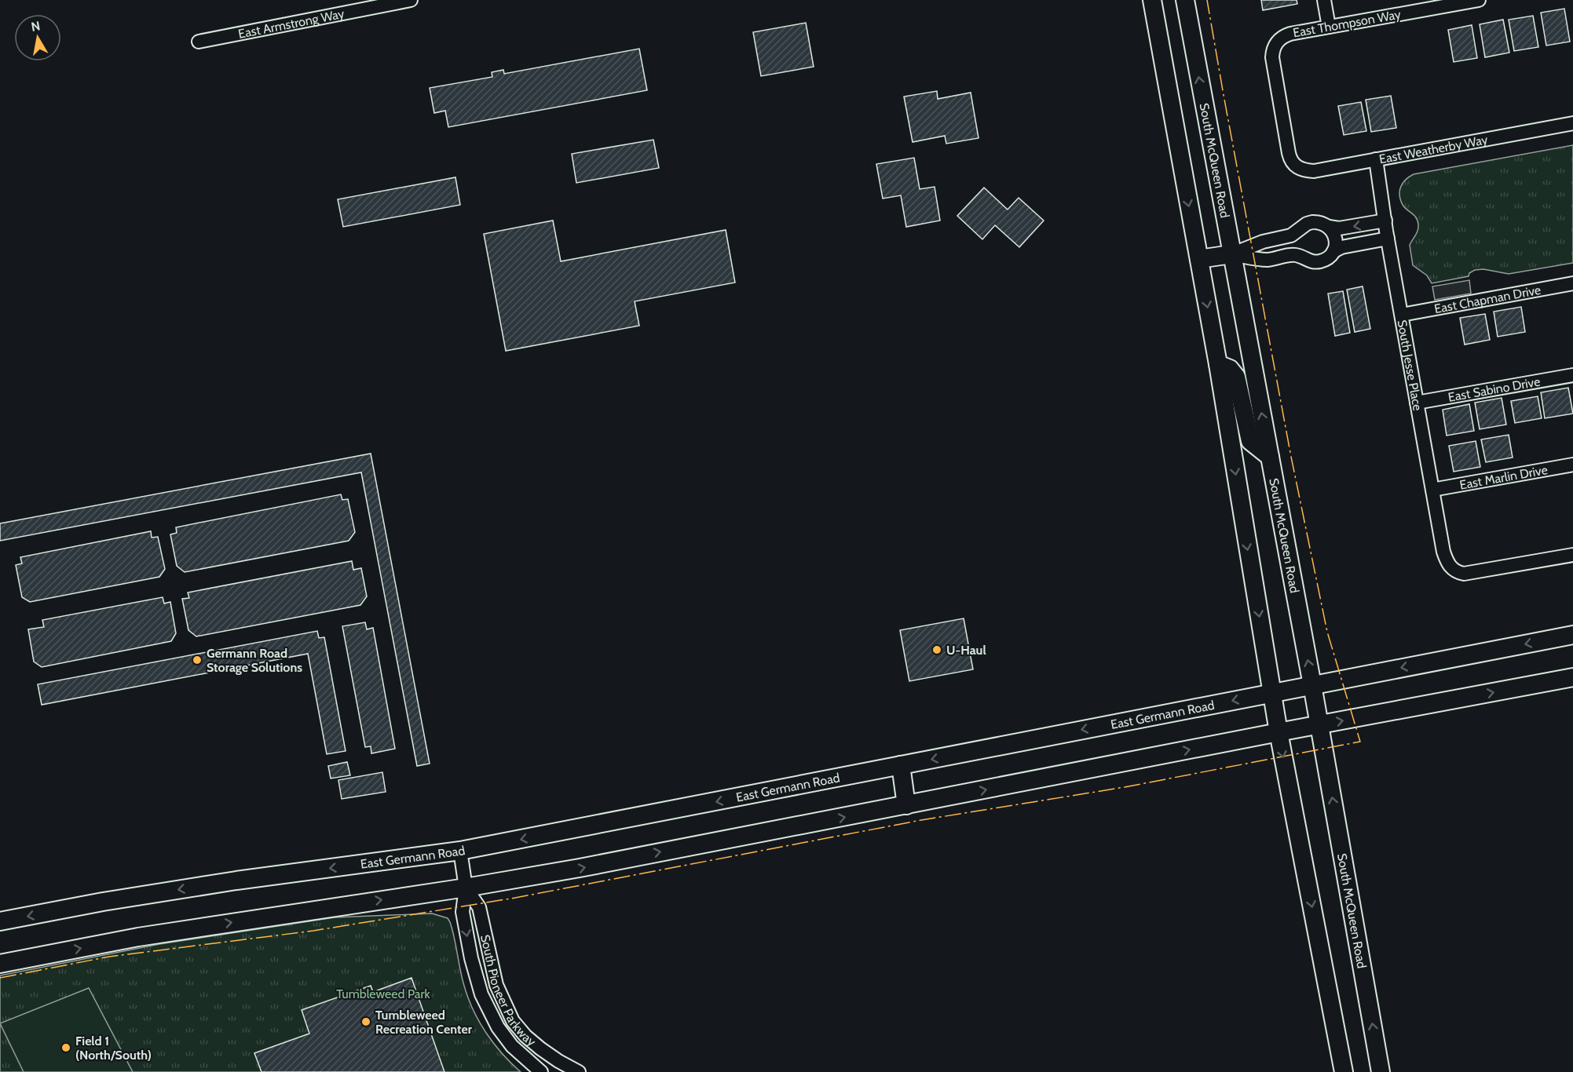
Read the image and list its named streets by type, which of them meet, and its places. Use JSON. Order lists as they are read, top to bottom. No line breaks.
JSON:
{"streets":{"main road":["South McQueen Road","East Germann Road"],"street":["East Armstrong Way","East Thompson Way","East Weatherby Way","East Chapman Drive","South Jesse Place","East Sabino Drive","East Marlin Drive","South Pioneer Parkway"]},"crossings":[["East Thompson Way","East Weatherby Way"],["East Weatherby Way","South Jesse Place"],["South McQueen Road","East Germann Road"],["East Chapman Drive","South Jesse Place"],["South Jesse Place","East Sabino Drive"],["South Jesse Place","East Marlin Drive"],["East Germann Road","South Pioneer Parkway"]],"parks":["Tumbleweed Park"],"places":["U-Haul","Germann Road Storage Solutions","Tumbleweed Recreation Center","Field 1 (North/South)"],"north":"top"}
